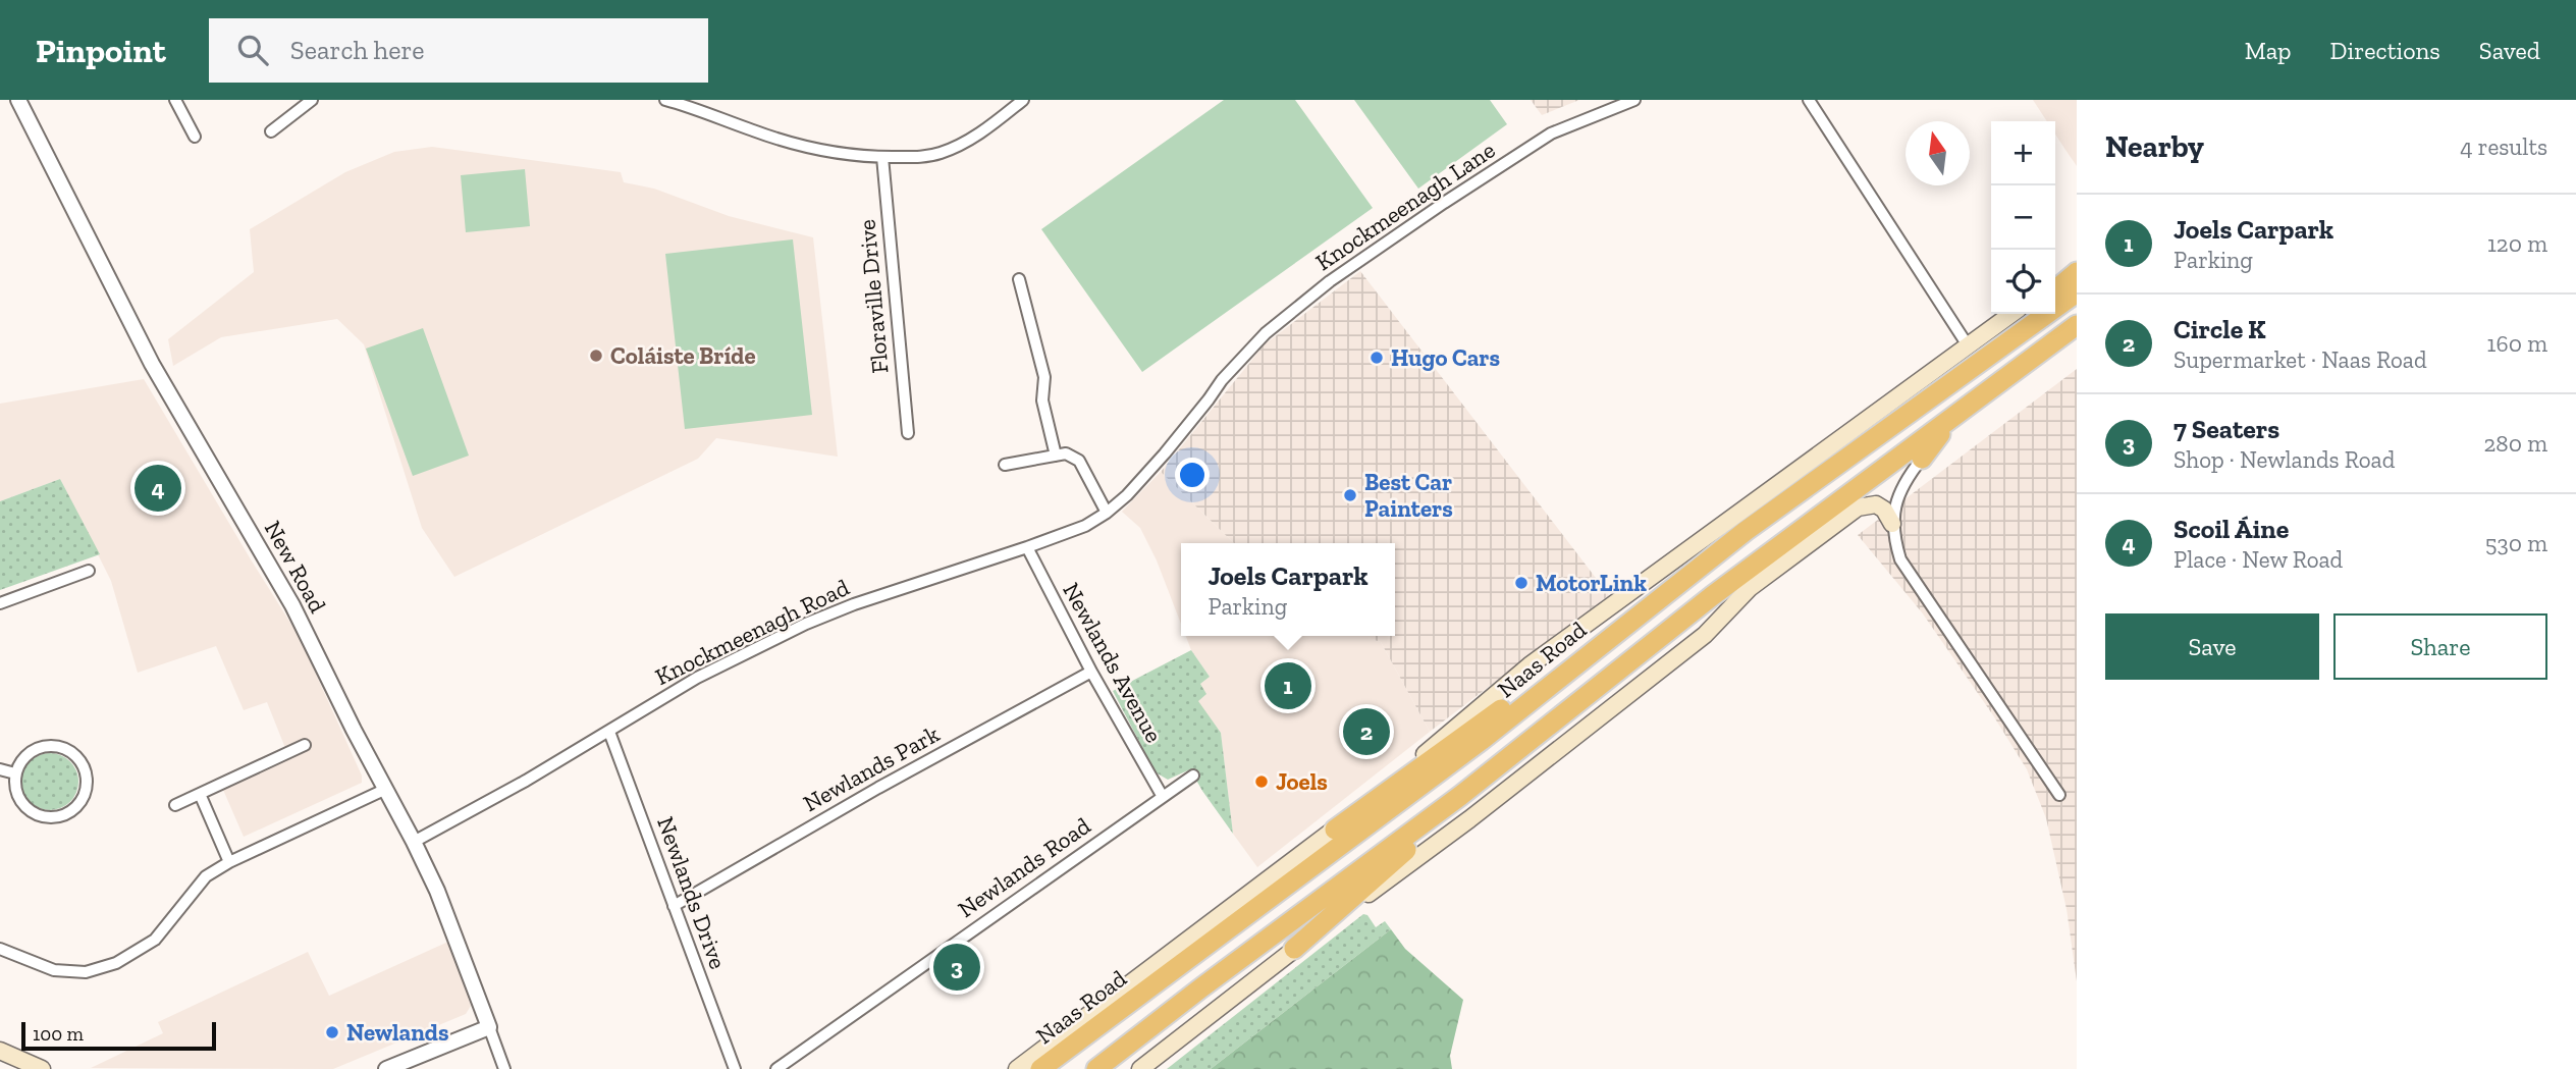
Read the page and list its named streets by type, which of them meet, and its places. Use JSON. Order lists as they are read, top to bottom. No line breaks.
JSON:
{"streets":{"highway":["Naas Road"],"street":["Knockmeenagh Lane","Floraville Drive","New Road","Knockmeenagh Road","Newlands Avenue","Newlands Park","Newlands Road","Newlands Drive"]},"crossings":[["Knockmeenagh Lane","Knockmeenagh Road"],["New Road","Knockmeenagh Road"],["Knockmeenagh Road","Newlands Avenue"],["Knockmeenagh Road","Newlands Drive"],["Newlands Avenue","Newlands Park"],["Newlands Avenue","Newlands Road"],["Newlands Park","Newlands Drive"]],"places":["Coláiste Bríde","Hugo Cars","Best Car Painters","MotorLink","Joels","Newlands"],"scale_bar":"100 m","north":"top","page":{"header":"Pinpoint","search":"Search here","nav":["Map","Directions","Saved"],"heading":["Nearby","4 results"],"map_buttons":["+","−"],"list":[{"mark":"1","name":"Joels Carpark","note":"Parking","value":"120 m"},{"mark":"2","name":"Circle K","note":"Supermarket · Naas Road","value":"160 m"},{"mark":"3","name":"7 Seaters","note":"Shop · Newlands Road","value":"280 m"},{"mark":"4","name":"Scoil Áine","note":"Place · New Road","value":"530 m"}],"pins":["4","1","2","3"],"popup":["Joels Carpark","Parking"],"buttons":["Save","Share"],"scale":"100 m"}}
